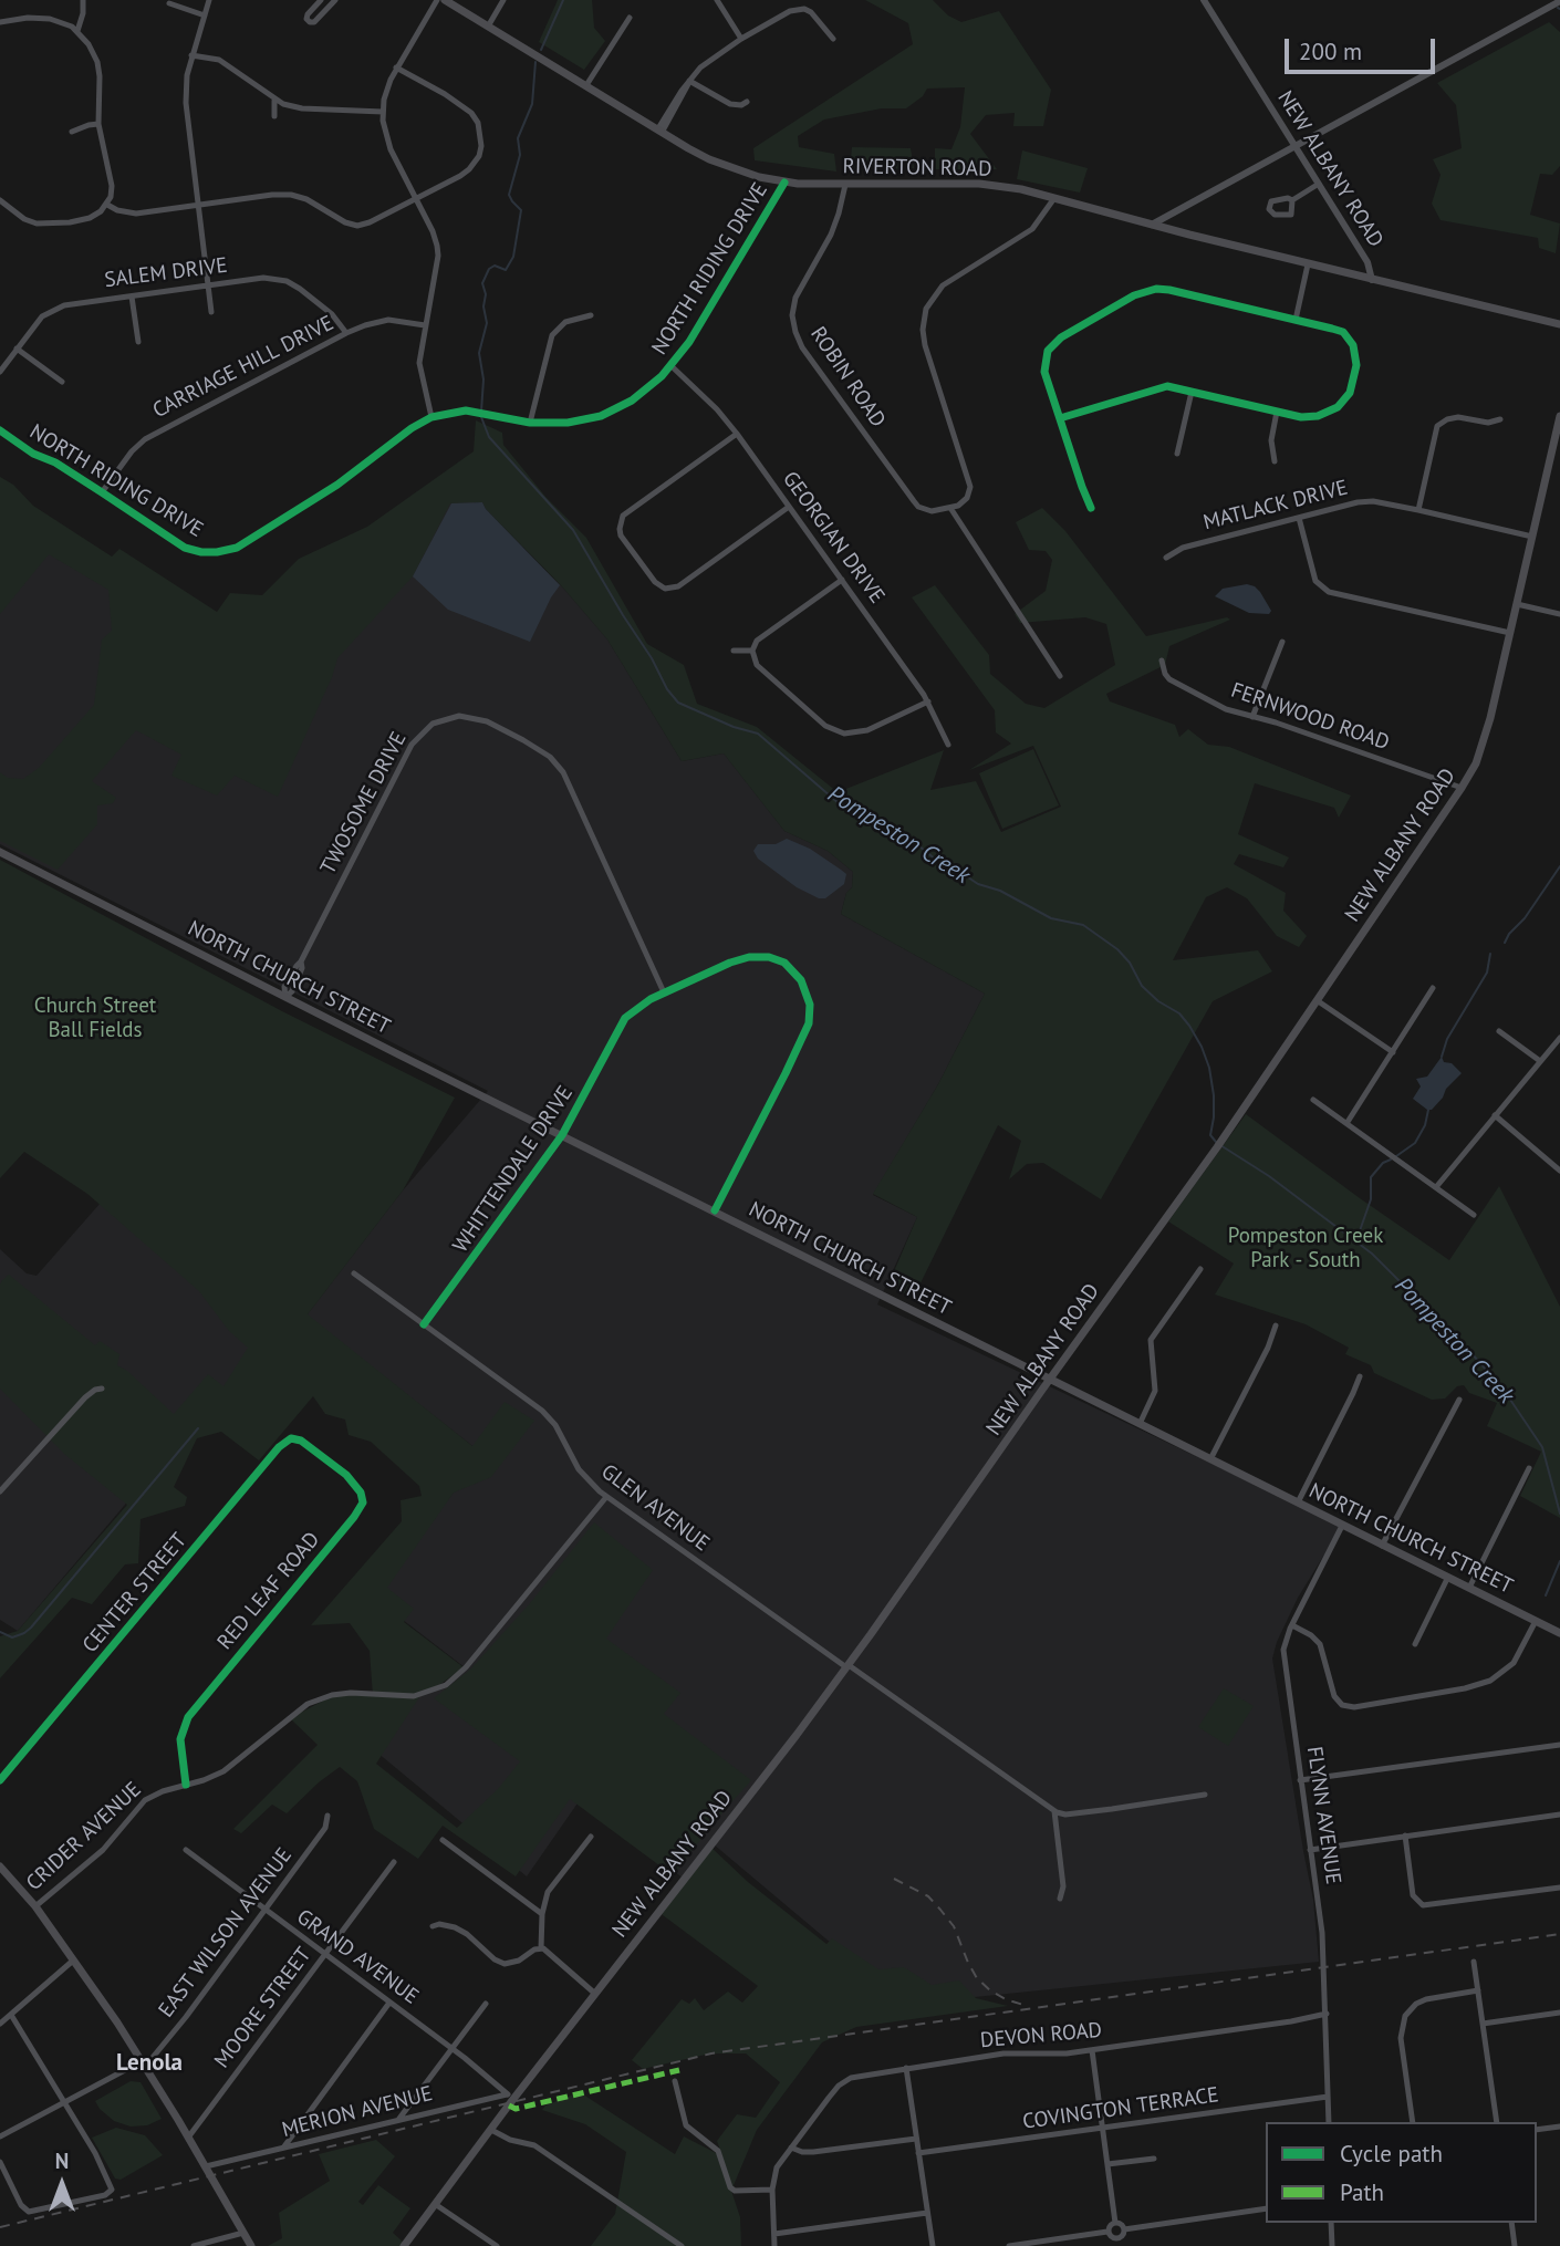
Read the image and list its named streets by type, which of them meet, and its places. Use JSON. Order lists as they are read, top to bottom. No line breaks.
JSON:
{"streets":{"main road":["RIVERTON ROAD","NEW ALBANY ROAD","NORTH CHURCH STREET"],"street":["NORTH RIDING DRIVE","SALEM DRIVE","CARRIAGE HILL DRIVE","ROBIN ROAD","MATLACK DRIVE","GEORGIAN DRIVE","FERNWOOD ROAD","TWOSOME DRIVE","WHITTENDALE DRIVE","GLEN AVENUE","RED LEAF ROAD","CENTER STREET","FLYNN AVENUE","CRIDER AVENUE","EAST WILSON AVENUE","GRAND AVENUE","MOORE STREET","DEVON ROAD","COVINGTON TERRACE","MERION AVENUE"]},"crossings":[["RIVERTON ROAD","NEW ALBANY ROAD"],["RIVERTON ROAD","NORTH RIDING DRIVE"],["RIVERTON ROAD","ROBIN ROAD"],["NEW ALBANY ROAD","MATLACK DRIVE"],["NEW ALBANY ROAD","FERNWOOD ROAD"],["NEW ALBANY ROAD","NORTH CHURCH STREET"],["NEW ALBANY ROAD","GLEN AVENUE"],["NEW ALBANY ROAD","MERION AVENUE"],["NORTH RIDING DRIVE","CARRIAGE HILL DRIVE"],["NORTH RIDING DRIVE","GEORGIAN DRIVE"],["SALEM DRIVE","CARRIAGE HILL DRIVE"],["TWOSOME DRIVE","NORTH CHURCH STREET"],["TWOSOME DRIVE","WHITTENDALE DRIVE"],["NORTH CHURCH STREET","WHITTENDALE DRIVE"],["NORTH CHURCH STREET","FLYNN AVENUE"],["WHITTENDALE DRIVE","GLEN AVENUE"],["GLEN AVENUE","CRIDER AVENUE"],["RED LEAF ROAD","CENTER STREET"],["RED LEAF ROAD","CRIDER AVENUE"],["FLYNN AVENUE","DEVON ROAD"],["FLYNN AVENUE","COVINGTON TERRACE"],["EAST WILSON AVENUE","GRAND AVENUE"],["GRAND AVENUE","MOORE STREET"],["GRAND AVENUE","MERION AVENUE"]],"districts":["Lenola"],"water":["Pompeston Creek"],"parks":["Church Street Ball Fields","Pompeston Creek Park - South"],"legend":["Cycle path","Path"],"scale_bar":"200 m","north":"top"}
